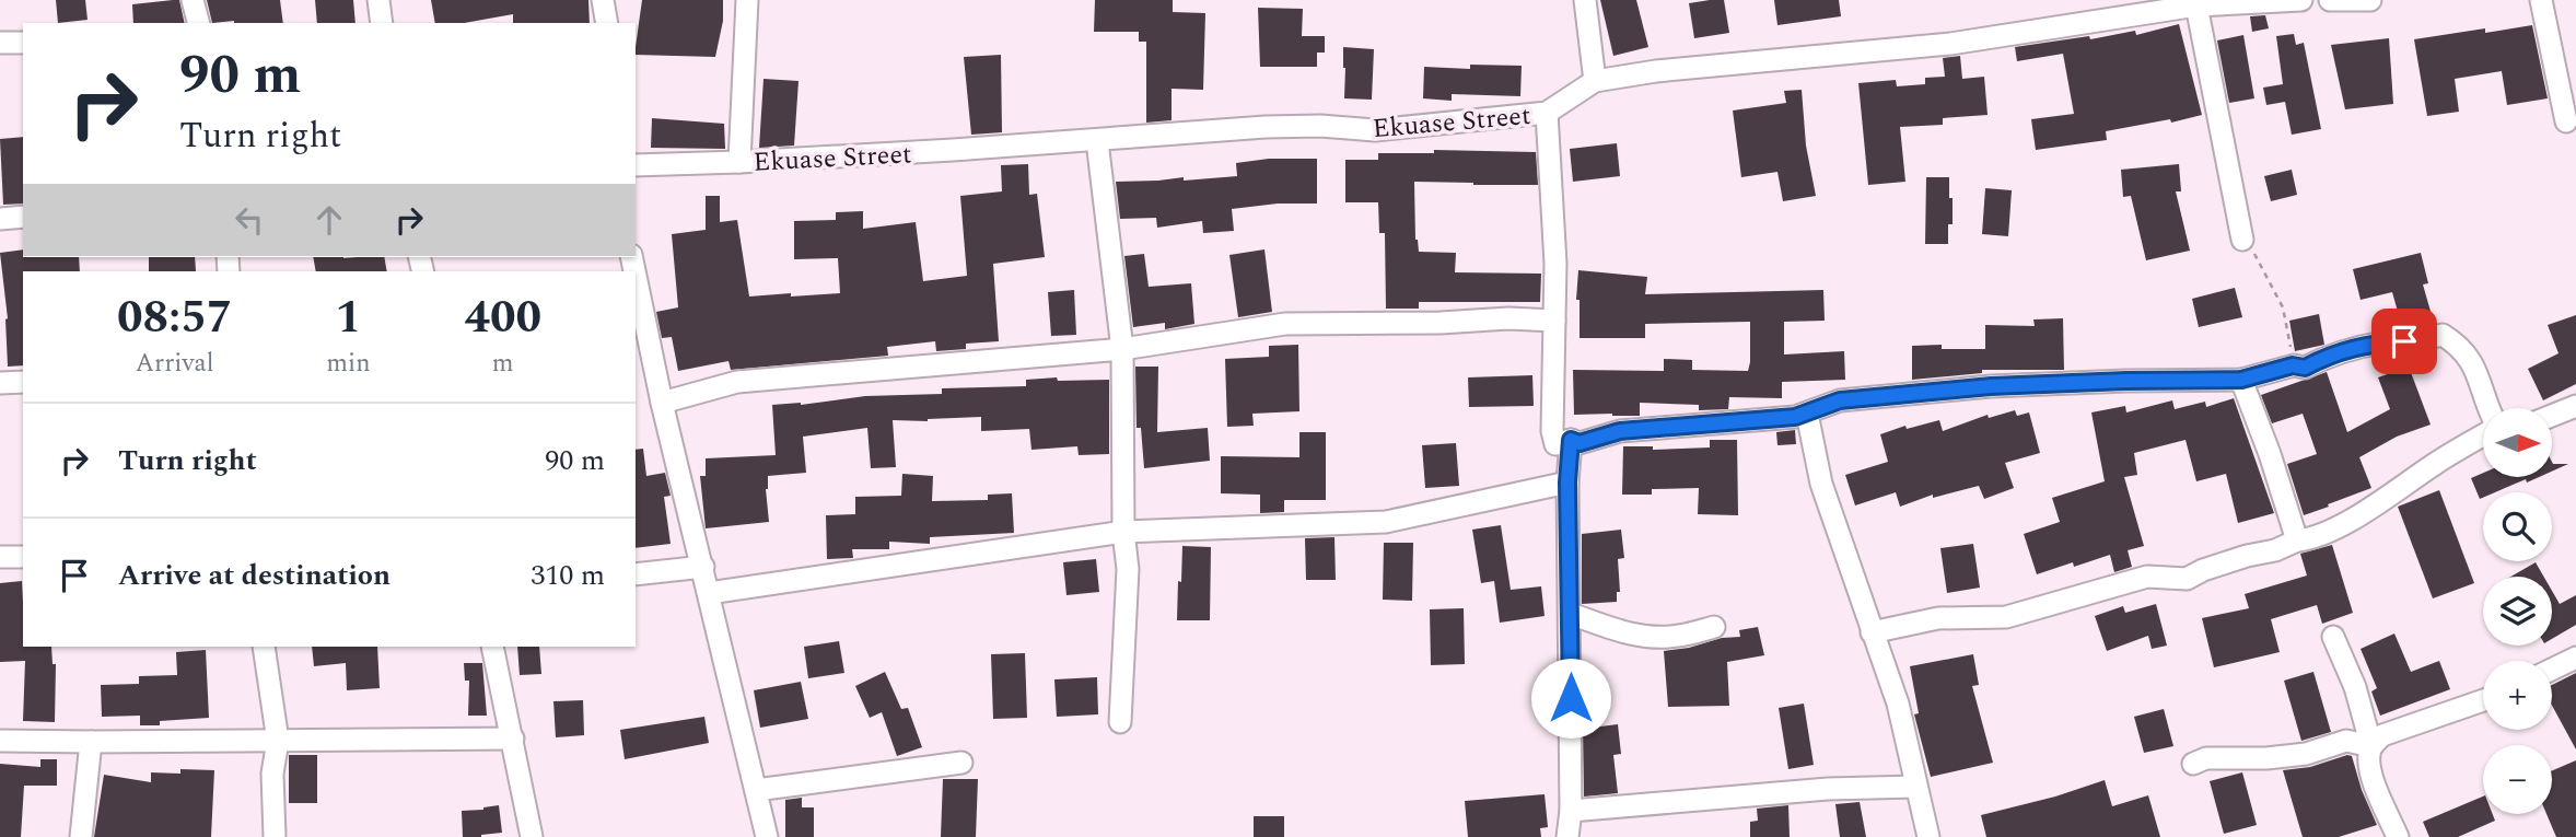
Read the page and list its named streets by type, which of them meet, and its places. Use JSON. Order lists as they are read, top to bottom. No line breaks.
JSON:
{"streets":{"street":["Ekuase Street"]},"north":"right","page":{"turn":["90 m","Turn right"],"eta":["08:57","Arrival","1","min","400","m"],"list":[{"name":"Turn right","value":"90 m"},{"name":"Arrive at destination","value":"310 m"}],"map_buttons":["+","−"]}}
